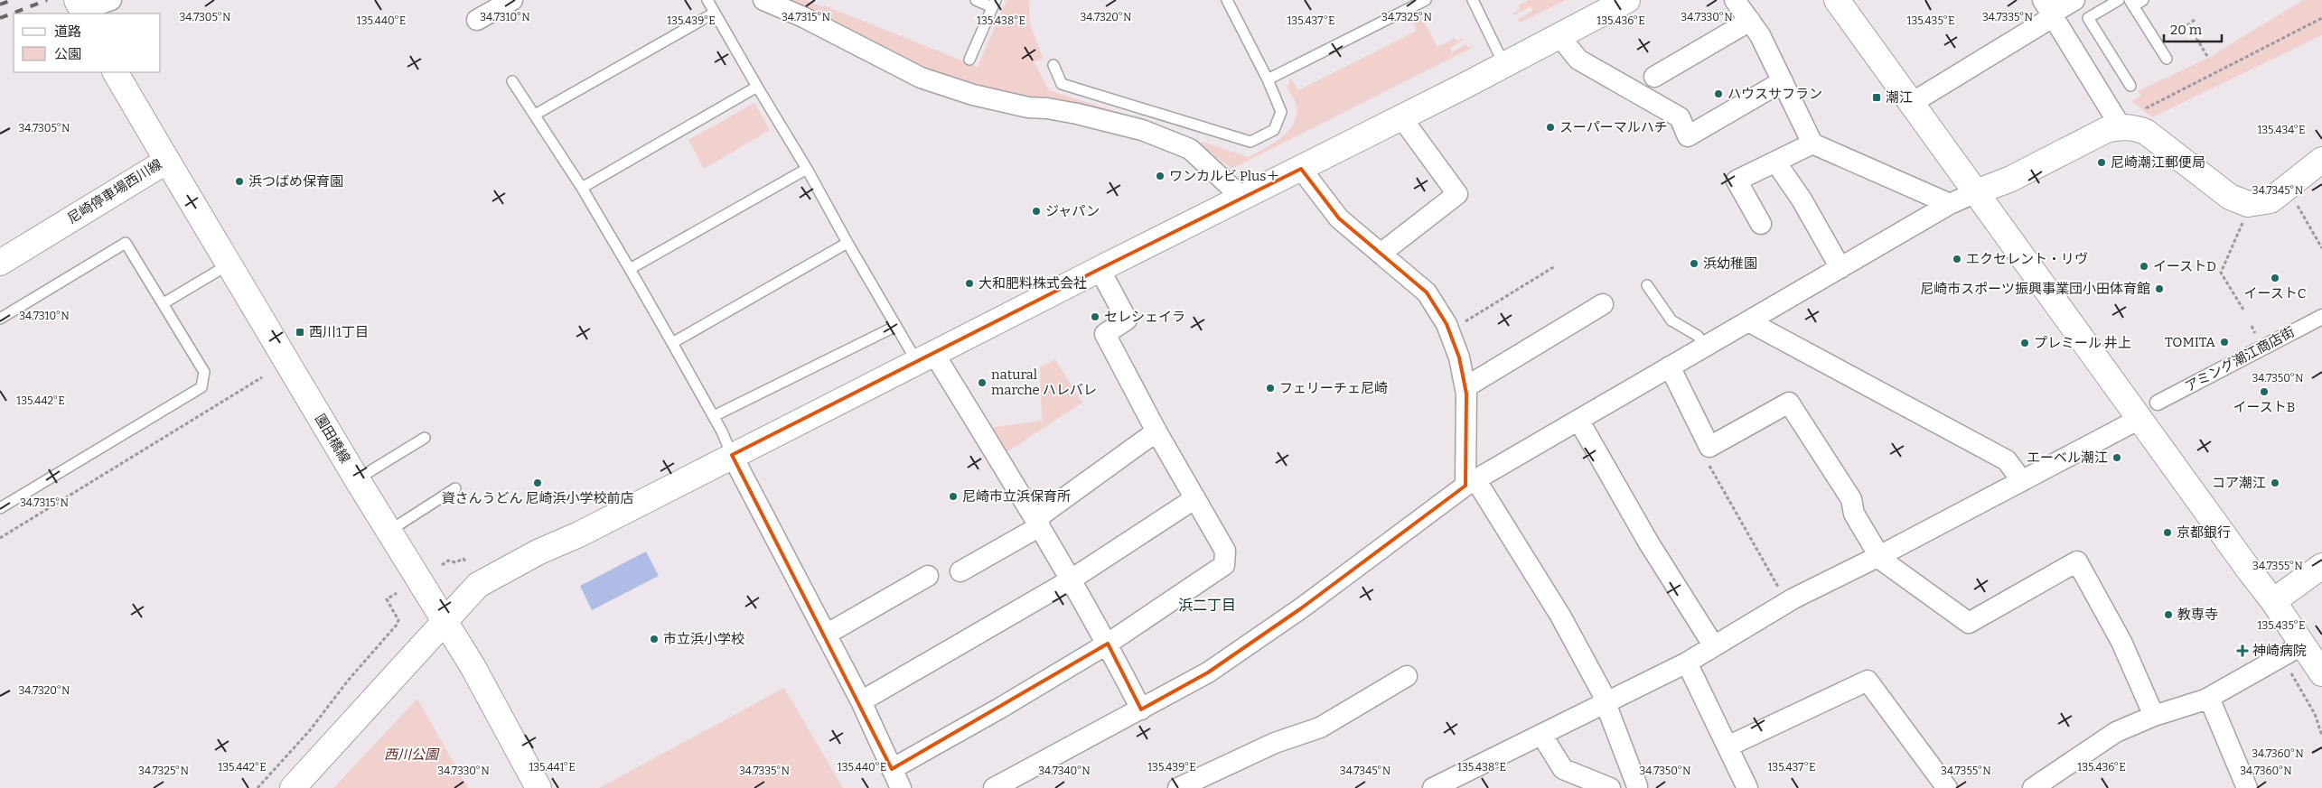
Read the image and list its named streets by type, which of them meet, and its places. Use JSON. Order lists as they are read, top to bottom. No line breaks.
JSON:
{"streets":{"street":["尼崎停車場西川線","アミング潮江商店街","園田橋線"]},"crossings":[["尼崎停車場西川線","園田橋線"]],"districts":["浜二丁目"],"parks":["西川公園"],"places":{"other":["ハウスサフラン","スーパーマルハチ","尼崎潮江郵便局","ワンカルビ Plus＋","浜つばめ保育園","ジャパン","エクセレント・リヴ","浜幼稚園","イーストD","イーストC","大和肥料株式会社","尼崎市スポーツ振興事業団小田体育館","セレシェイラ","TOMITA","プレミール 井上","natural marche ハレバレ","フェリーチェ尼崎","イーストB","エーベル潮江","資さんうどん 尼崎浜小学校前店","コア潮江","尼崎市立浜保育所","京都銀行","教専寺","市立浜小学校"],"transit":["潮江","西川1丁目"],"health":["神崎病院"]},"legend":["道路","公園"],"scale_bar":"20 m","coordinates":["34.7305°N","34.7310°N","34.7315°N","34.7320°N","34.7325°N","34.7330°N","34.7335°N","135.440°E","135.439°E","135.438°E","135.437°E","135.436°E","135.435°E","135.434°E","34.7345°N","34.7350°N","135.442°E","34.7355°N","34.7360°N","135.441°E","34.7340°N"]}
